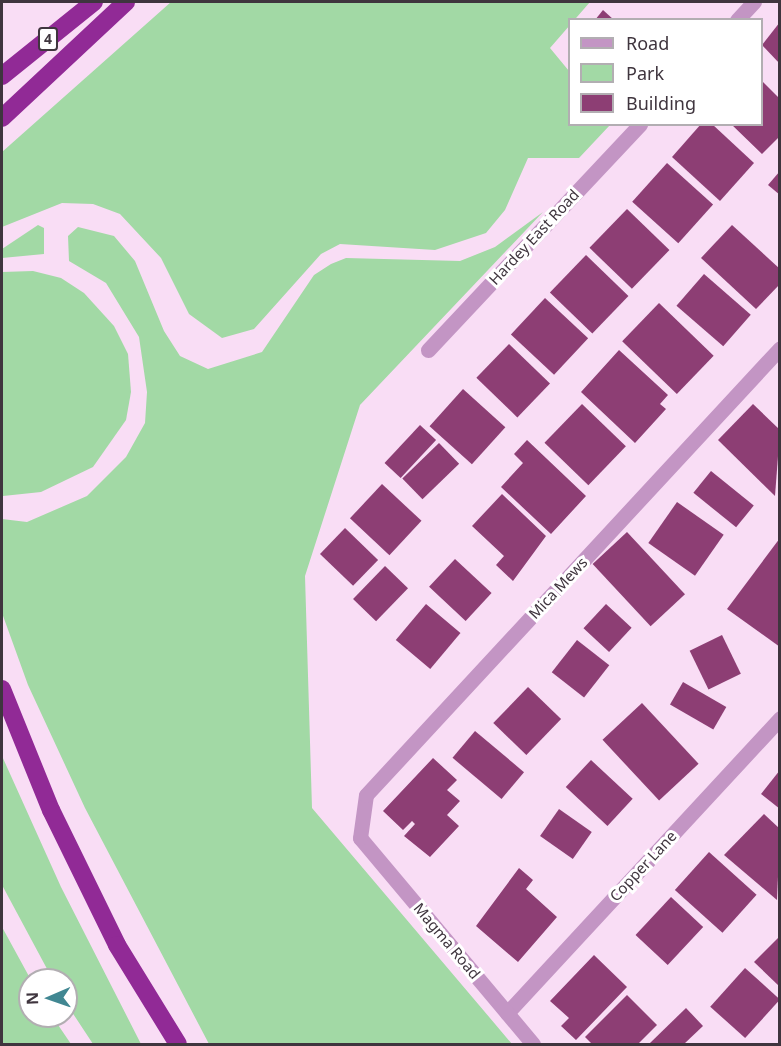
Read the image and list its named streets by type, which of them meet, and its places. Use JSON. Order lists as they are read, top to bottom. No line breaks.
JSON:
{"streets":{"highway":["4"],"street":["Hardey East Road","Mica Mews","Copper Lane","Magma Road"]},"crossings":[["Mica Mews","Magma Road"],["Copper Lane","Magma Road"]],"legend":["Road","Park","Building"],"north":"left"}
